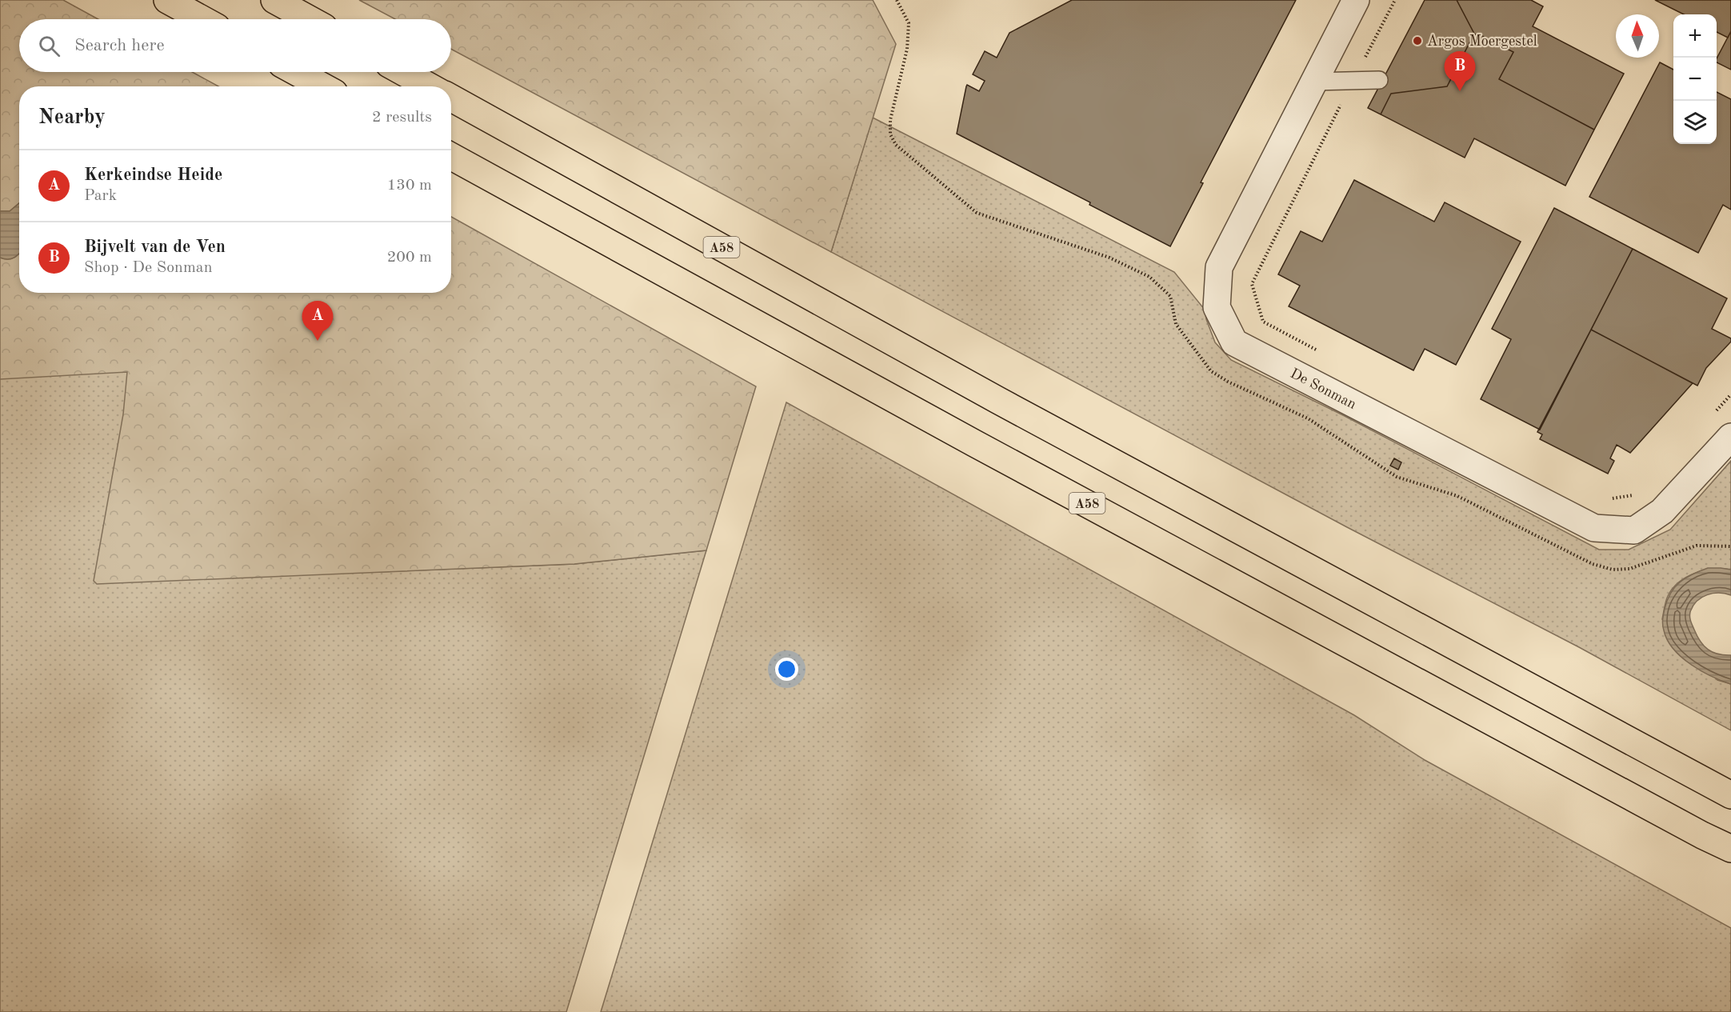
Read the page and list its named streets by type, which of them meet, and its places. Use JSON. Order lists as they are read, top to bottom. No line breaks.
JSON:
{"streets":{"highway":["A58"],"street":["De Sonman"]},"places":["Argos Moergestel"],"north":"top","page":{"map_buttons":["+","−"],"search":"Search here","pins":["B","A"],"heading":["Nearby","2 results"],"list":[{"mark":"A","name":"Kerkeindse Heide","note":"Park","value":"130 m"},{"mark":"B","name":"Bijvelt van de Ven","note":"Shop · De Sonman","value":"200 m"}]}}
